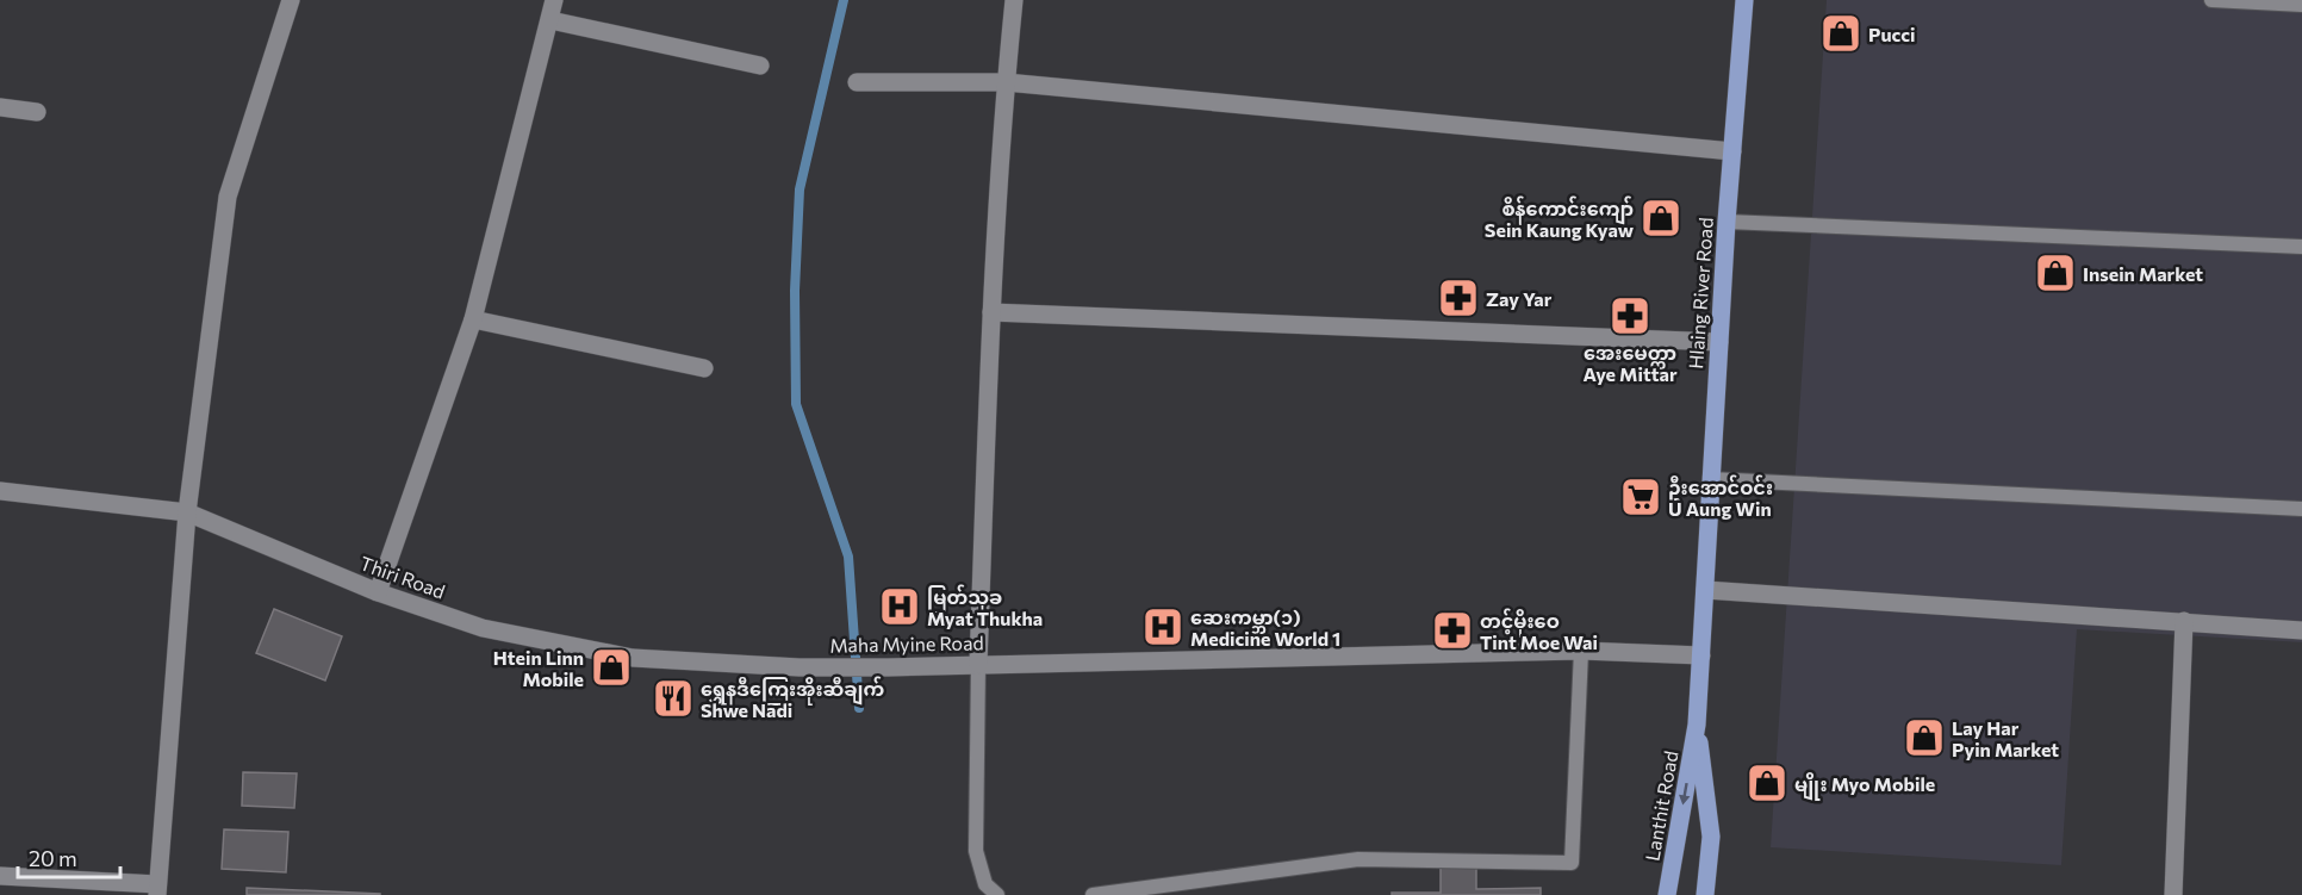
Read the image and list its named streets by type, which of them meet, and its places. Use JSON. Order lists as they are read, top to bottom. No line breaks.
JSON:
{"streets":{"main road":["Hlaing River Road","Lanthit Road"],"street":["Thiri Road","Maha Myine Road"]},"crossings":[["Hlaing River Road","Lanthit Road"],["Thiri Road","Maha Myine Road"],["Maha Myine Road","Lanthit Road"]],"places":{"shop":["Pucci","စိန်ကောင်းကျော် Sein Kaung Kyaw","Insein Market","Htein Linn Mobile","Lay Har Pyin Market","မျိုး Myo Mobile"],"pharmacy":["Zay Yar","အေးမေတ္တာ Aye Mittar","တင့်မိုးဝေ Tint Moe Wai"],"supermarket":["ဦးအောင်ဝင်း U Aung Win"],"hospital":["မြတ်သုခ Myat Thukha","ဆေးကမ္ဘာ(၁) Medicine World 1"],"restaurant":["ရွှေနဒီကြေးအိုးဆီချက် Shwe Nadi"]},"scale_bar":"20 m"}
